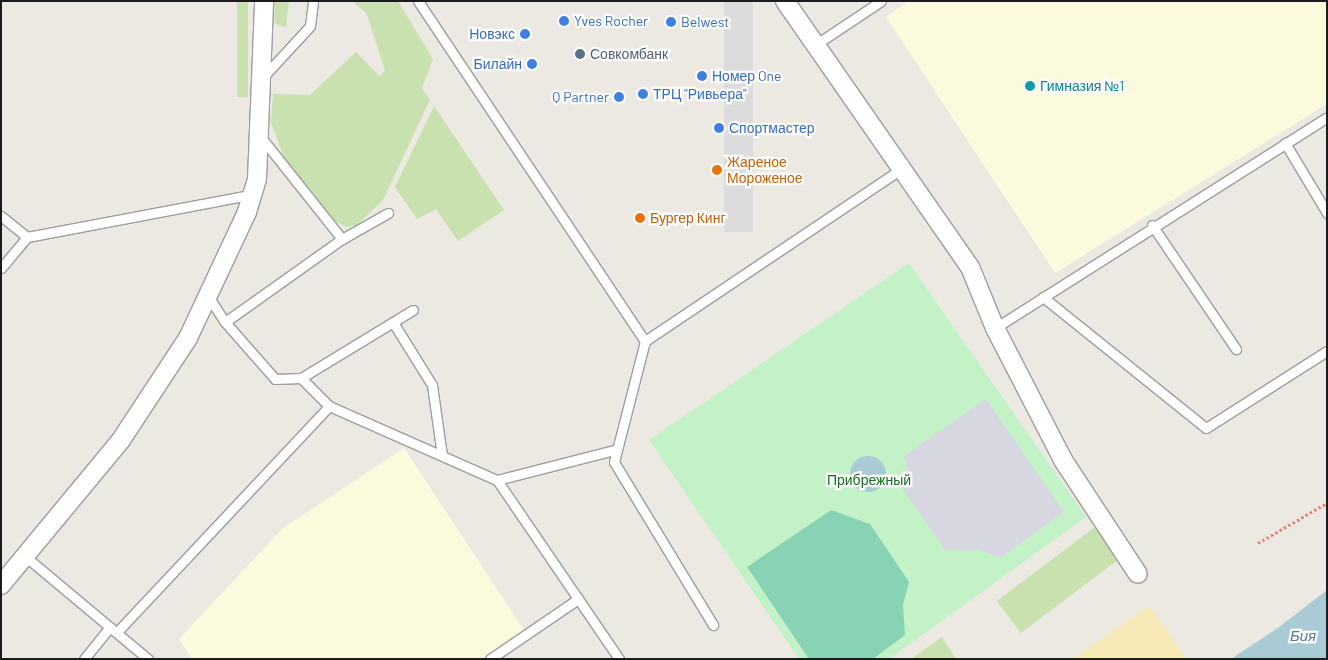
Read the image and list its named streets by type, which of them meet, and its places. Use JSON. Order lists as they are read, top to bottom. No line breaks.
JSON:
{"water":["Бия"],"parks":["Прибрежный"],"places":["Yves Rocher","Belwest","Новэкс","Совкомбанк","Билайн","Номер One","Гимназия №1","ТРЦ \"Ривьера\"","Q Partner","Спортмастер","Жареное Мороженое","Бургер Кинг"]}
